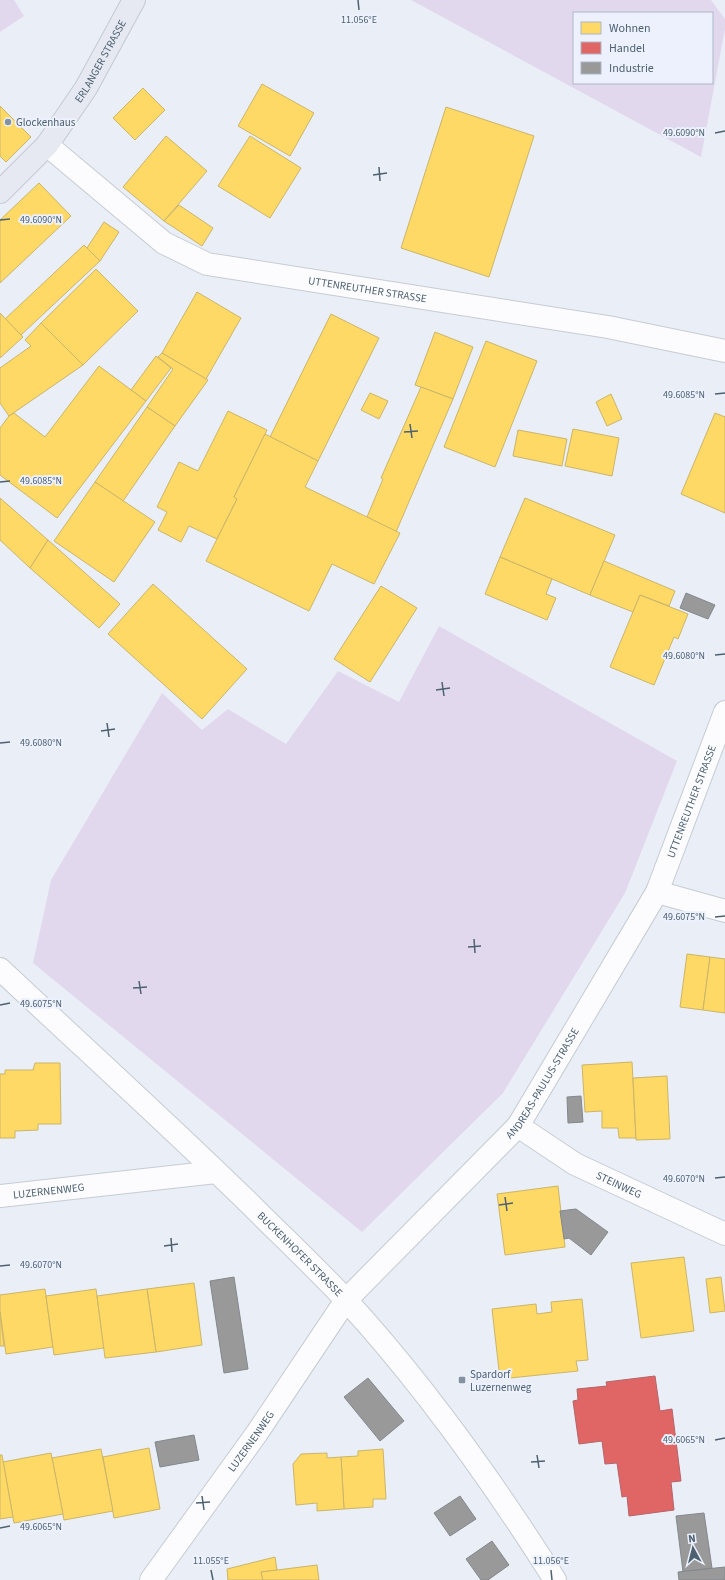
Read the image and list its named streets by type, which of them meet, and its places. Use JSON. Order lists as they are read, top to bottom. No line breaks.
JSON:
{"streets":{"main road":["ERLANGER STRASSE"],"street":["UTTENREUTHER STRASSE","ANDREAS-PAULUS-STRASSE","STEINWEG","LUZERNENWEG","BUCKENHOFER STRASSE"]},"crossings":[["ERLANGER STRASSE","UTTENREUTHER STRASSE"],["UTTENREUTHER STRASSE","ANDREAS-PAULUS-STRASSE"],["ANDREAS-PAULUS-STRASSE","STEINWEG"],["ANDREAS-PAULUS-STRASSE","LUZERNENWEG"],["ANDREAS-PAULUS-STRASSE","BUCKENHOFER STRASSE"],["LUZERNENWEG","BUCKENHOFER STRASSE"]],"places":{"other":["Glockenhaus"],"transit":["Spardorf Luzernenweg"]},"legend":["Wohnen","Handel","Industrie"],"north":"top","coordinates":["11.056°E","49.6090°N","49.6085°N","49.6080°N","49.6075°N","49.6070°N","49.6065°N","11.055°E"]}
